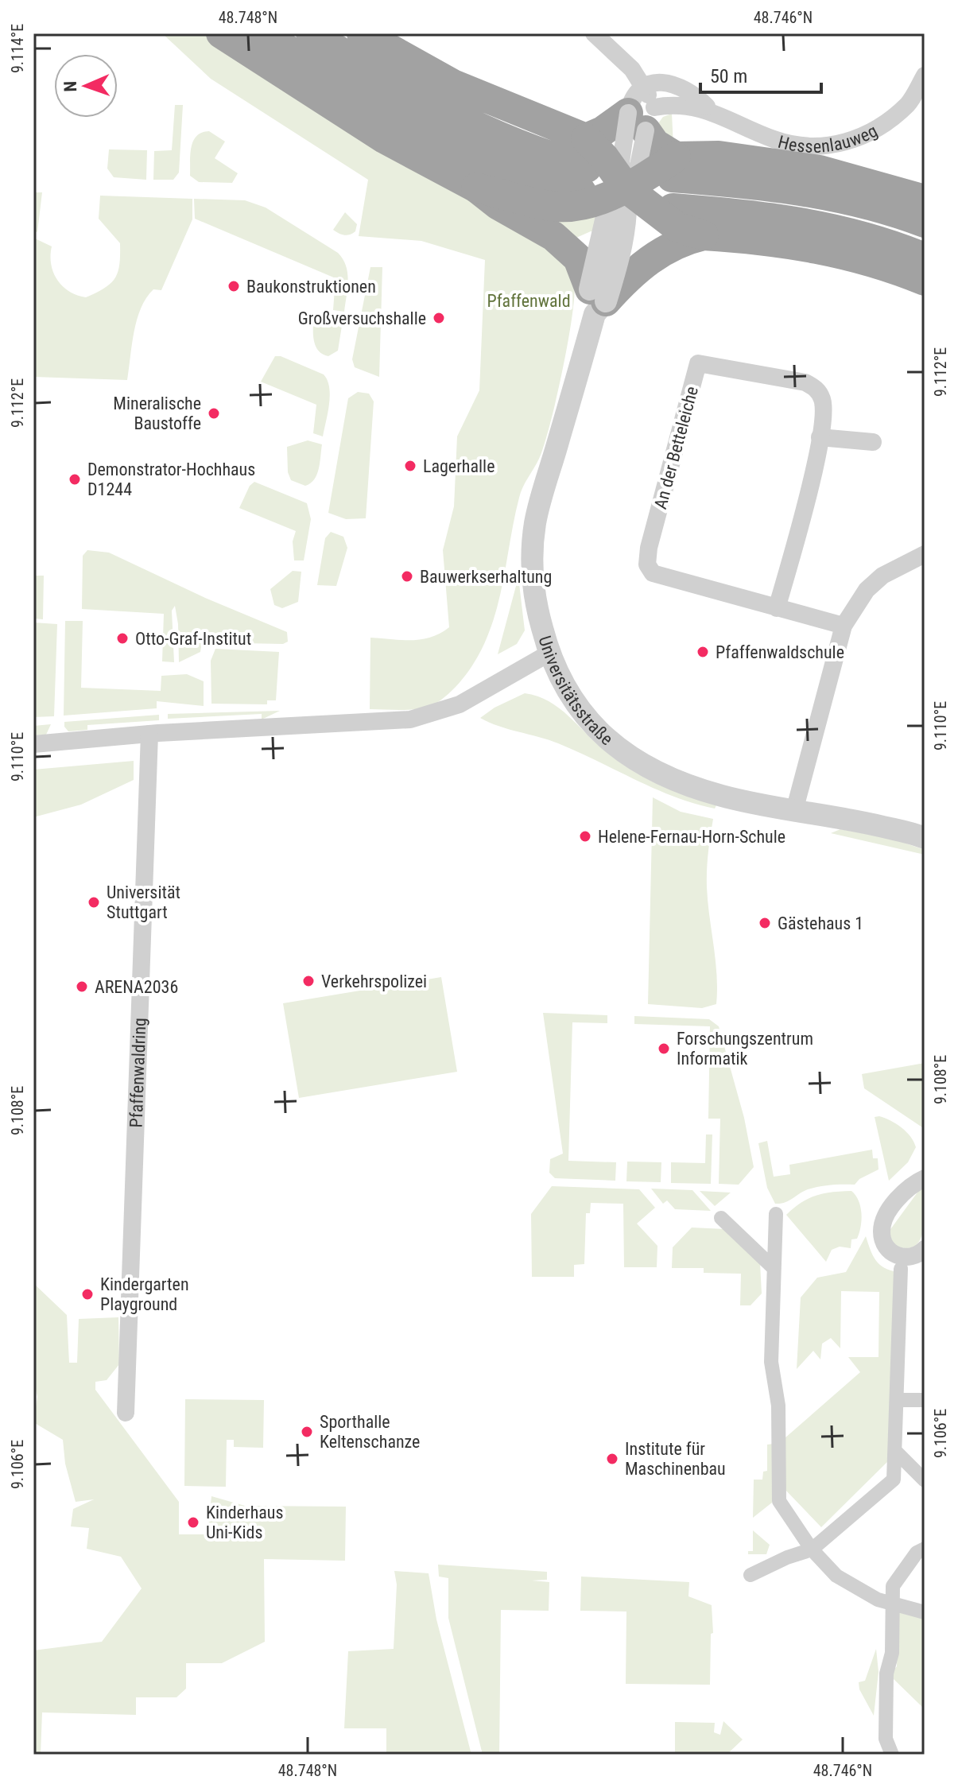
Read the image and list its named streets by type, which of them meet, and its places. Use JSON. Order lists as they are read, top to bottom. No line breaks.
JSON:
{"streets":{"street":["Hessenlauweg","An der Betteleiche","Universitätsstraße","Pfaffenwaldring"]},"crossings":[["Hessenlauweg","Universitätsstraße"]],"parks":["Pfaffenwald"],"places":["Baukonstruktionen","Großversuchshalle","Mineralische Baustoffe","Lagerhalle","Demonstrator-Hochhaus D1244","Bauwerkserhaltung","Otto-Graf-Institut","Pfaffenwaldschule","Helene-Fernau-Horn-Schule","Universität Stuttgart","Gästehaus 1","Verkehrspolizei","ARENA2036","Forschungszentrum Informatik","Kindergarten Playground","Sporthalle Keltenschanze","Institute für Maschinenbau","Kinderhaus Uni-Kids"],"scale_bar":"50 m","north":"left","coordinates":["48.748°N","48.746°N","9.114°E","9.112°E","9.110°E","9.108°E","9.106°E"]}
